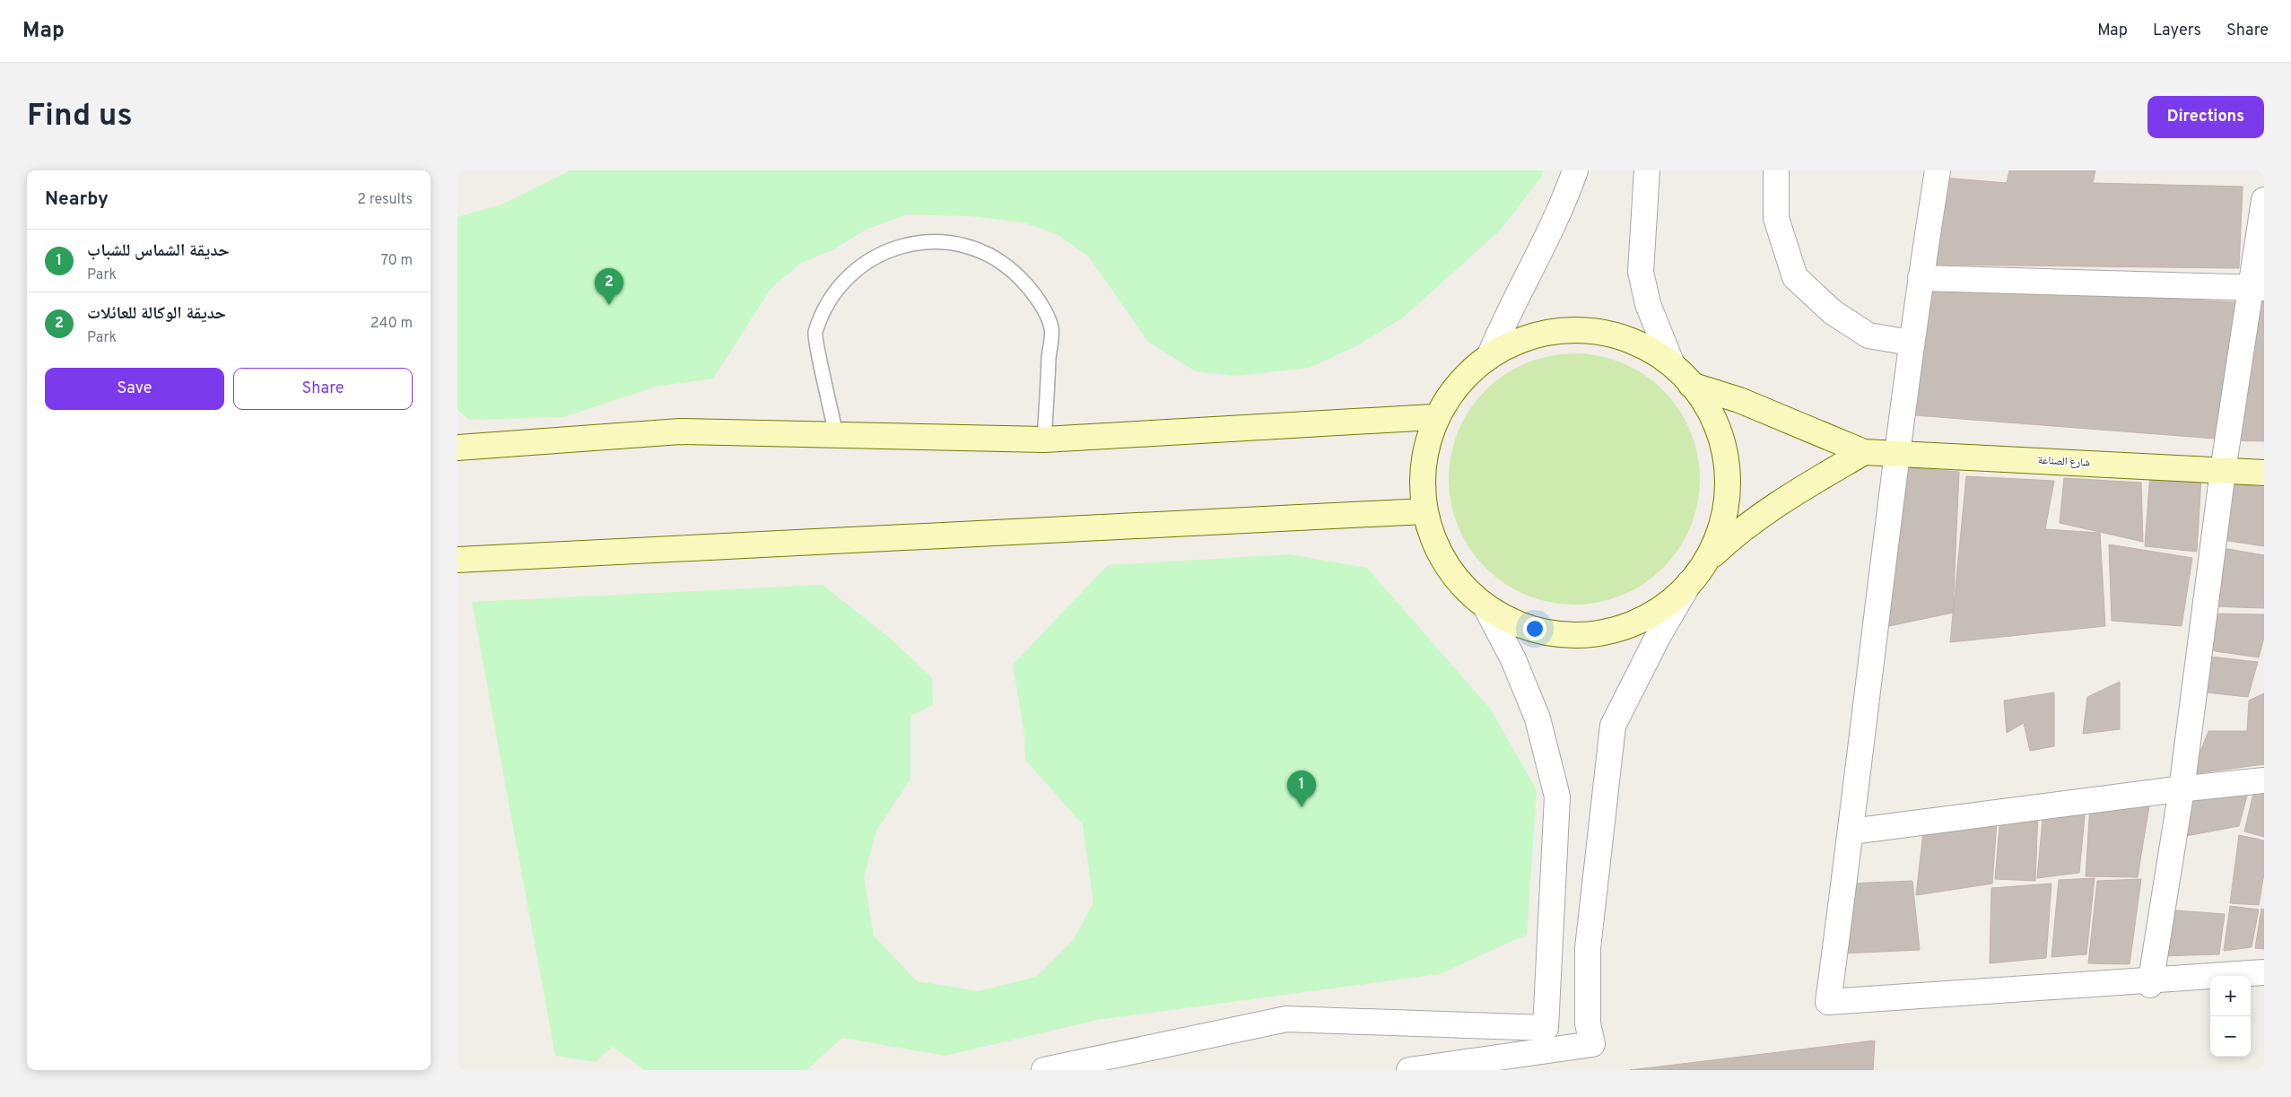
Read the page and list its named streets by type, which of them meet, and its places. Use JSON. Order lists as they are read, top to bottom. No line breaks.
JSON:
{"streets":{"street":["شارع الصناعة"]},"page":{"header":"Map","nav":["Map","Layers","Share"],"buttons":["Directions",["Save","Share"]],"title":"Find us","heading":["Nearby","2 results"],"list":[{"mark":"1","name":"حديقة الشماس للشباب","note":"Park","value":"70 m"},{"mark":"2","name":"حديقة الوكالة للعائلات","note":"Park","value":"240 m"}],"pins":["2","1"],"map_buttons":["+","−"]}}
